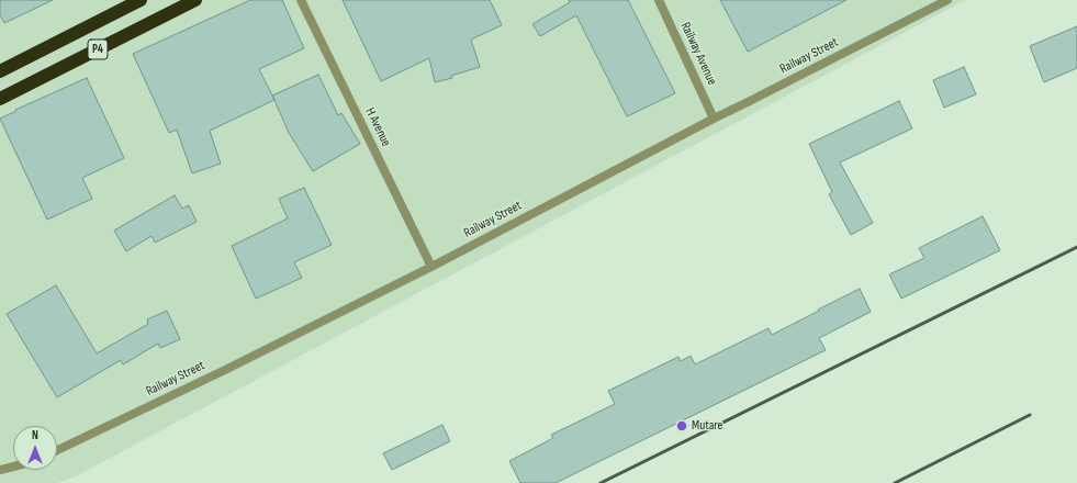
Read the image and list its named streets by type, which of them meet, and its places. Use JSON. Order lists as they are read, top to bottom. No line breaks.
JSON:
{"streets":{"highway":["P4"],"street":["Railway Avenue","Railway Street","H Avenue"]},"crossings":[["Railway Avenue","Railway Street"],["Railway Street","H Avenue"]],"places":["Mutare"],"north":"top"}
